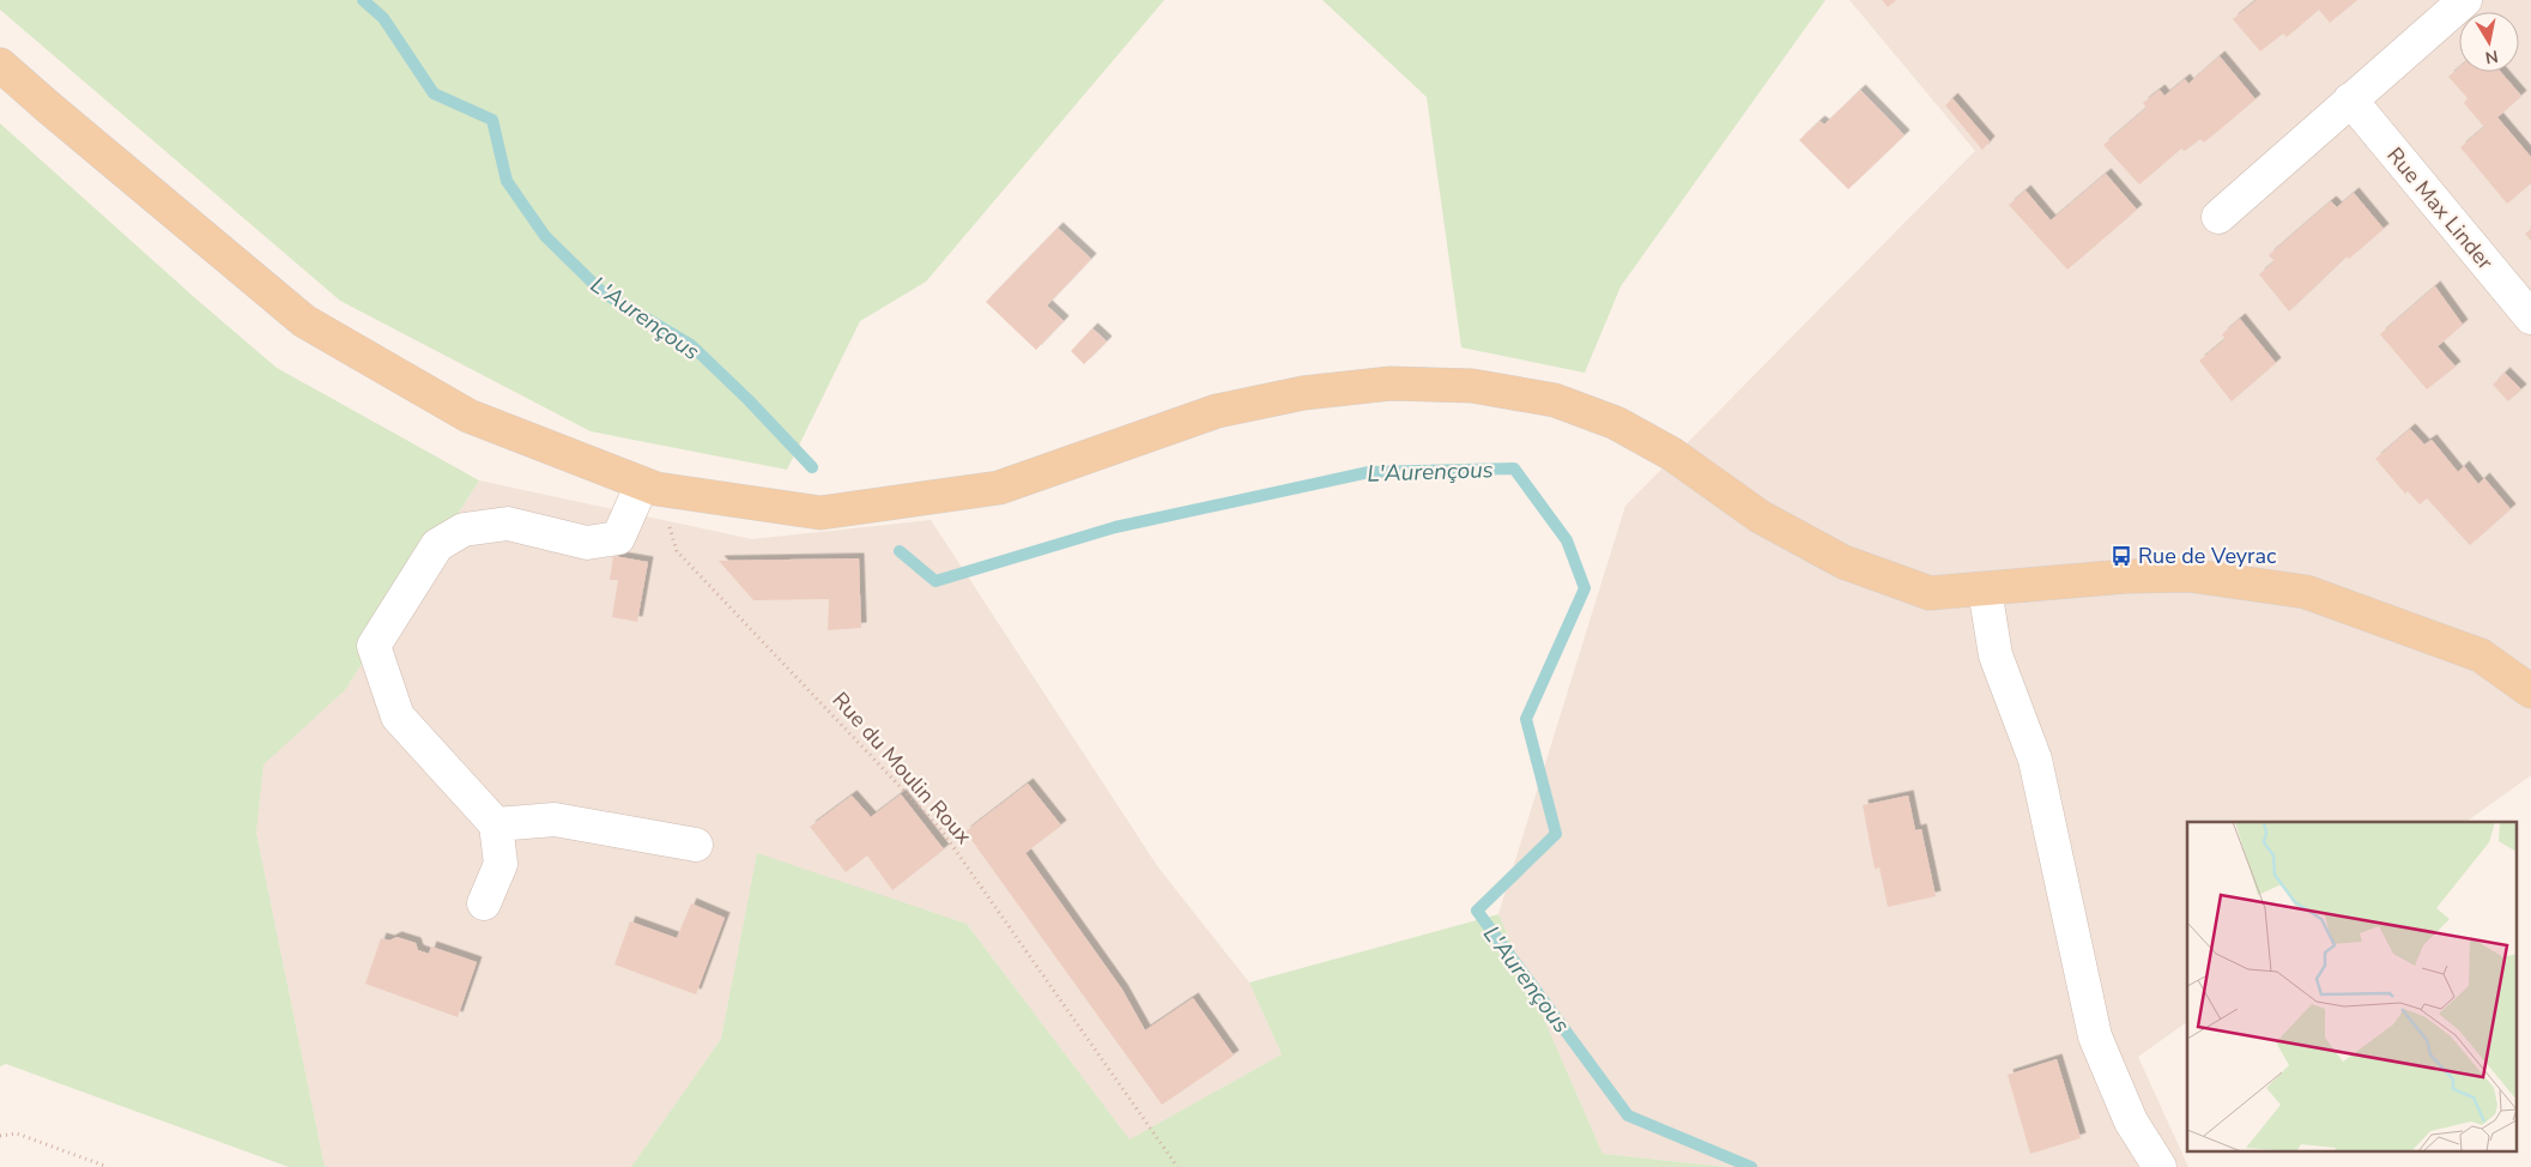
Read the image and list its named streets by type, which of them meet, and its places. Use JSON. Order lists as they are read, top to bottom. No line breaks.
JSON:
{"streets":{"street":["Rue Max Linder"],"path":["Rue du Moulin Roux"]},"water":["L'Aurençous"],"places":{"bus stop":["Rue de Veyrac"]},"north":"bottom"}
